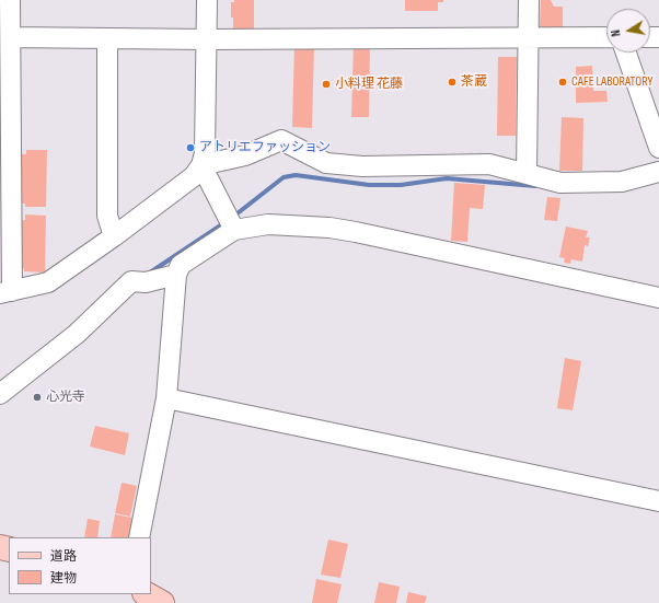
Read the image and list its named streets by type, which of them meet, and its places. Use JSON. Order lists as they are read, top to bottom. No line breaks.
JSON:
{"places":["茶蔵","CAFE LABORATORY","小料理 花藤","アトリエファッション","心光寺"],"legend":["道路","建物"],"north":"left"}
